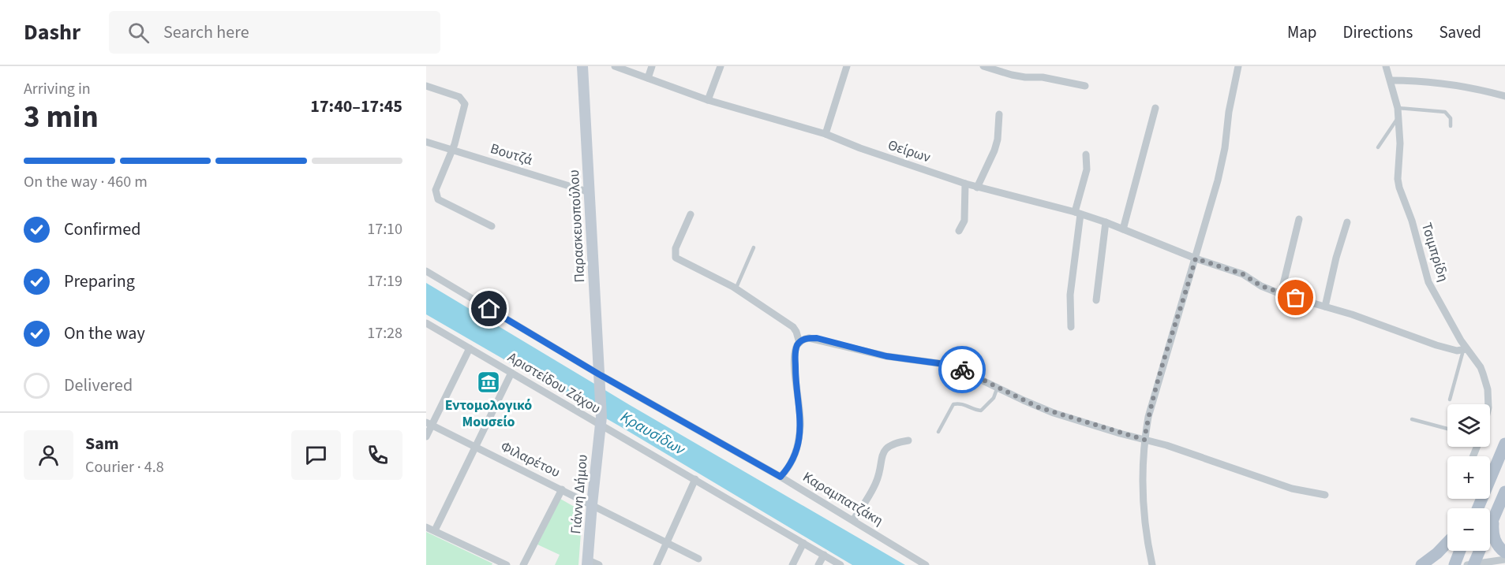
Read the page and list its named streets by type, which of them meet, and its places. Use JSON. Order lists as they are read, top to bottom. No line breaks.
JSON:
{"streets":{"street":["Θείρων","Βουτζά","Παρασκευοπούλου","Τσιμπρίδη","Αριστείδου Ζάχου","Φιλαρέτου","Γιάννη Δήμου","Καραμπατζάκη"]},"crossings":[["Θείρων","Τσιμπρίδη"],["Βουτζά","Παρασκευοπούλου"],["Παρασκευοπούλου","Αριστείδου Ζάχου"],["Παρασκευοπούλου","Γιάννη Δήμου"],["Παρασκευοπούλου","Καραμπατζάκη"],["Αριστείδου Ζάχου","Γιάννη Δήμου"],["Φιλαρέτου","Γιάννη Δήμου"]],"water":["Κραυσίδων"],"places":{"museum":["Εντομολογικό Mουσείο"]},"page":{"header":"Dashr","search":"Search here","nav":["Map","Directions","Saved"],"heading":["3 min","Arriving in","17:40–17:45"],"panel":["Sam","Courier · 4.8"],"bar":"On the way · 460 m","list":[["Confirmed","17:10"],["Preparing","17:19"],["On the way","17:28"],"Delivered"],"map_buttons":["+","−"]}}
